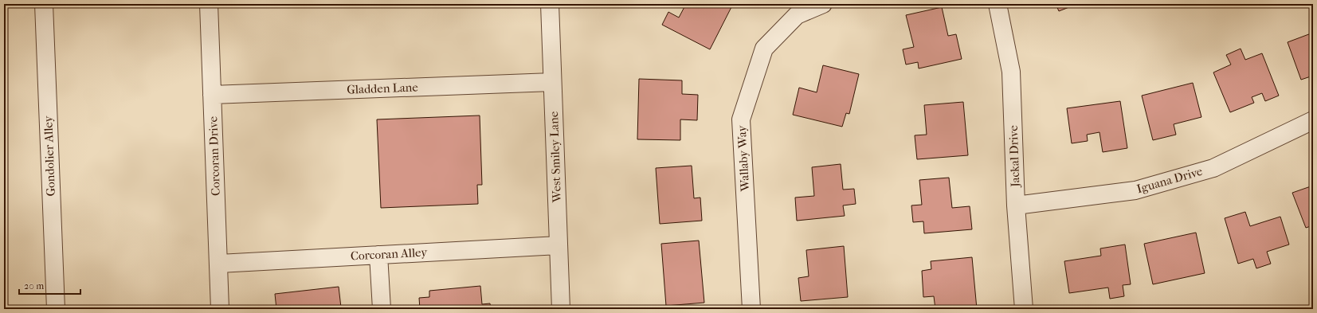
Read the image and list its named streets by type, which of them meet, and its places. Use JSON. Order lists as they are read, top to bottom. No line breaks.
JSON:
{"streets":{"street":["Gladden Lane","Gondolier Alley","Corcoran Drive","Jackal Drive","West Smiley Lane","Wallaby Way","Iguana Drive","Corcoran Alley"]},"crossings":[["Gladden Lane","Corcoran Drive"],["Gladden Lane","West Smiley Lane"],["Corcoran Drive","Corcoran Alley"],["Jackal Drive","Iguana Drive"],["West Smiley Lane","Corcoran Alley"]],"scale_bar":"20 m"}
